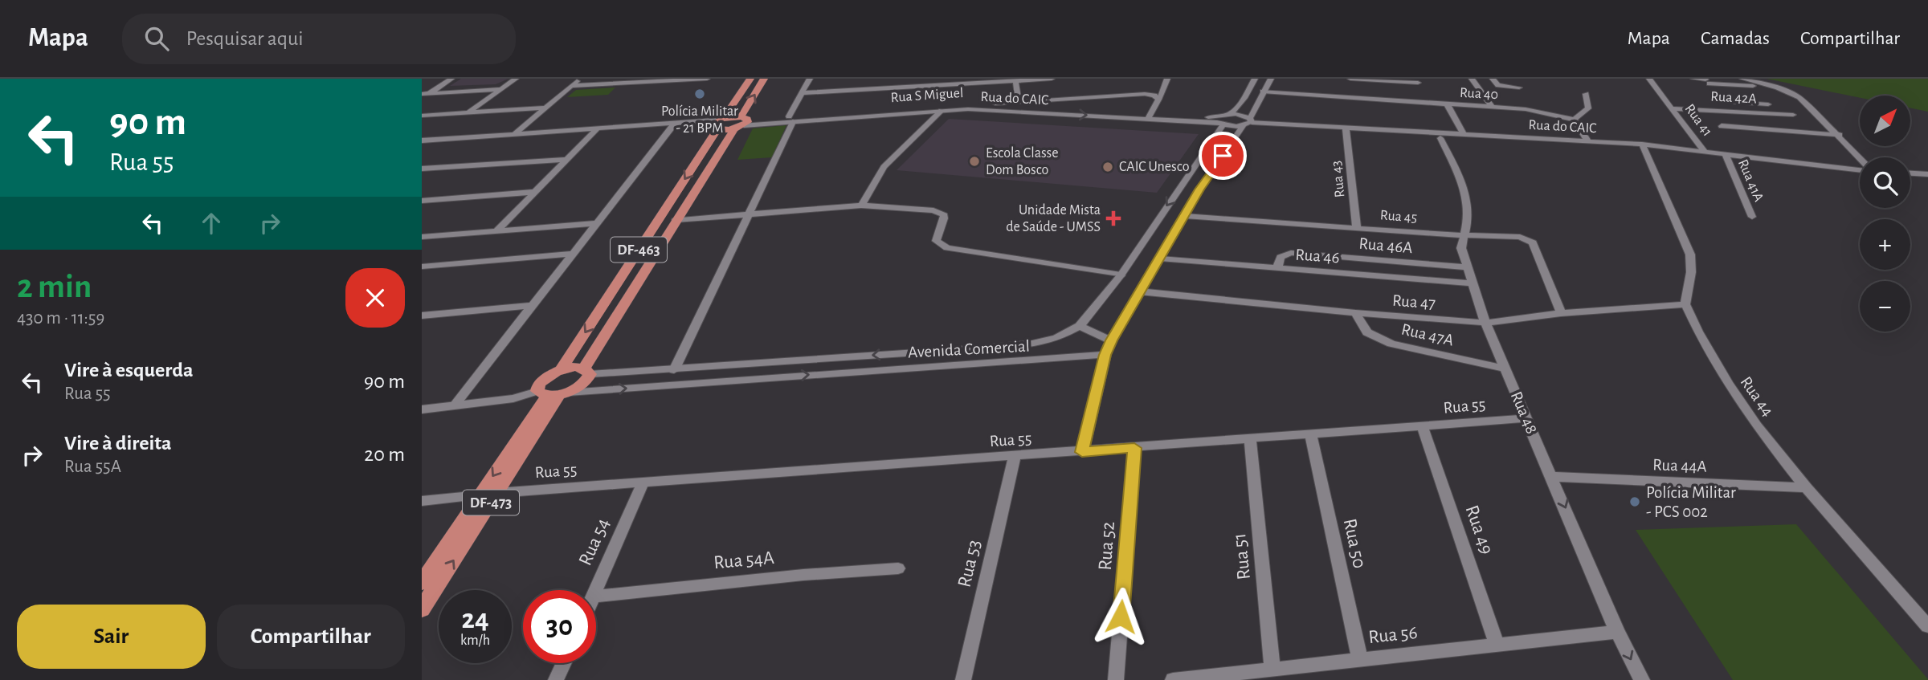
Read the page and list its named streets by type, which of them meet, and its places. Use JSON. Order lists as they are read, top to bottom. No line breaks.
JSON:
{"streets":{"main road":["DF-463","DF-473"],"street":["Rua 40","Rua S Miguel","Rua 42A","Rua do CAIC","Rua 41","Rua 43","Rua 41A","Rua 45","Rua 46A","Rua 46","Rua 47","Rua 47A","Avenida Comercial","Rua 44","Rua 55","Rua 48","Rua 44A","Rua 49","Rua 54","Rua 50","Rua 52","Rua 51","Rua 54A","Rua 53","Rua 56"]},"crossings":[["Rua S Miguel","Rua do CAIC"],["Rua 42A","Rua 41"],["Rua do CAIC","Rua 41"],["Rua do CAIC","Rua 43"],["Rua do CAIC","Rua 41A"],["Rua do CAIC","DF-463"],["Rua do CAIC","Avenida Comercial"],["Rua 43","Rua 45"],["Rua 45","Rua 47"],["Rua 46A","Rua 46"],["Rua 46A","Rua 48"],["DF-463","Avenida Comercial"],["DF-463","DF-473"],["Rua 46","Rua 48"],["Rua 47","Rua 47A"],["Rua 47","Rua 44"],["Rua 47","Rua 48"],["Rua 47A","Rua 48"],["Avenida Comercial","DF-473"],["Rua 44","Rua 44A"],["Rua 55","Rua 48"],["Rua 55","DF-473"],["Rua 55","Rua 49"],["Rua 55","Rua 54"],["Rua 55","Rua 50"],["Rua 55","Rua 52"],["Rua 55","Rua 51"],["Rua 55","Rua 53"],["Rua 48","Rua 44A"],["Rua 48","Rua 56"],["Rua 49","Rua 56"],["Rua 50","Rua 56"],["Rua 51","Rua 56"]],"one_way":["Rua 48"],"places":{"other":["Polícia Militar - 21 BPM","Escola Classe Dom Bosco","CAIC Unesco","Polícia Militar - PCS 002"],"health":["Unidade Mista de Saúde - UMSS"]},"north":"top right","page":{"header":"Mapa","search":"Pesquisar aqui","nav":["Mapa","Camadas","Compartilhar"],"turn":["90 m","Rua 55"],"map_buttons":["+","−"],"heading":["2 min","430 m · 11:59"],"list":[{"name":"Vire à esquerda","note":"Rua 55","value":"90 m"},{"name":"Vire à direita","note":"Rua 55A","value":"20 m"}],"speed":"24 km/h","limit":"30","buttons":["Sair","Compartilhar"]}}
